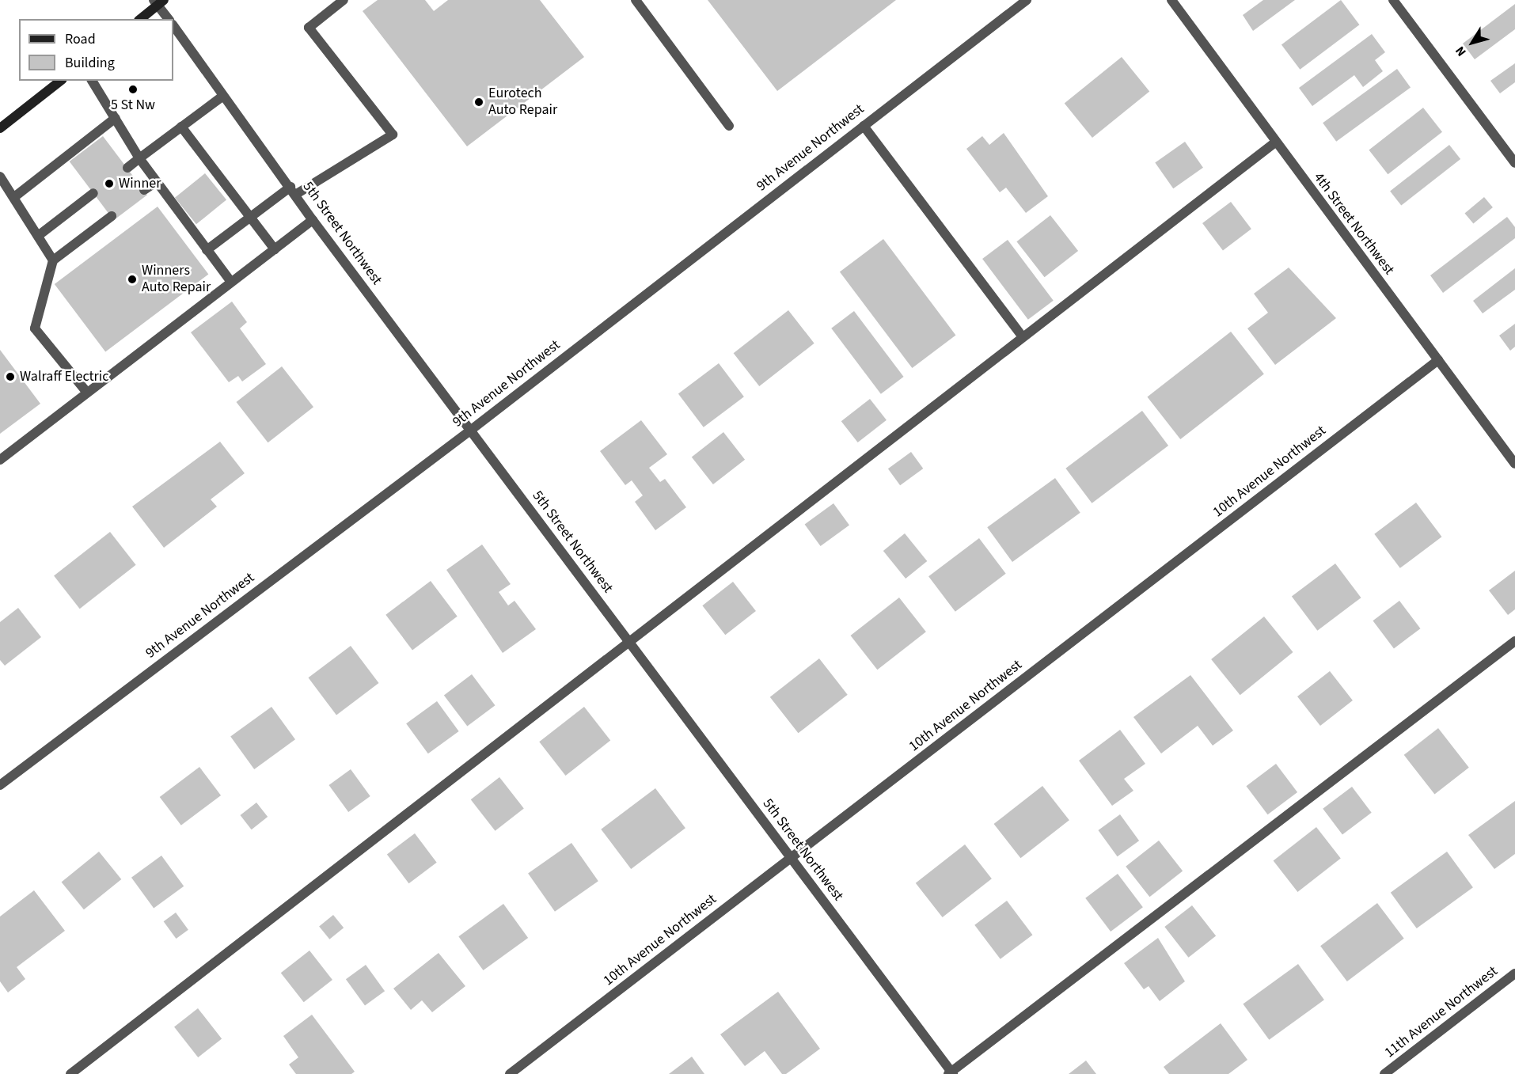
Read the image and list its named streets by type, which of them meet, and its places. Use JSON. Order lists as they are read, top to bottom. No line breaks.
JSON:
{"streets":{"street":["9th Avenue Northwest","4th Street Northwest","5th Street Northwest","10th Avenue Northwest","11th Avenue Northwest"]},"crossings":[["9th Avenue Northwest","5th Street Northwest"],["4th Street Northwest","10th Avenue Northwest"],["5th Street Northwest","10th Avenue Northwest"]],"places":["5 St Nw","Eurotech Auto Repair","Winner","Winners Auto Repair","Walraff Electric"],"legend":["Road","Building"],"north":"bottom left"}
